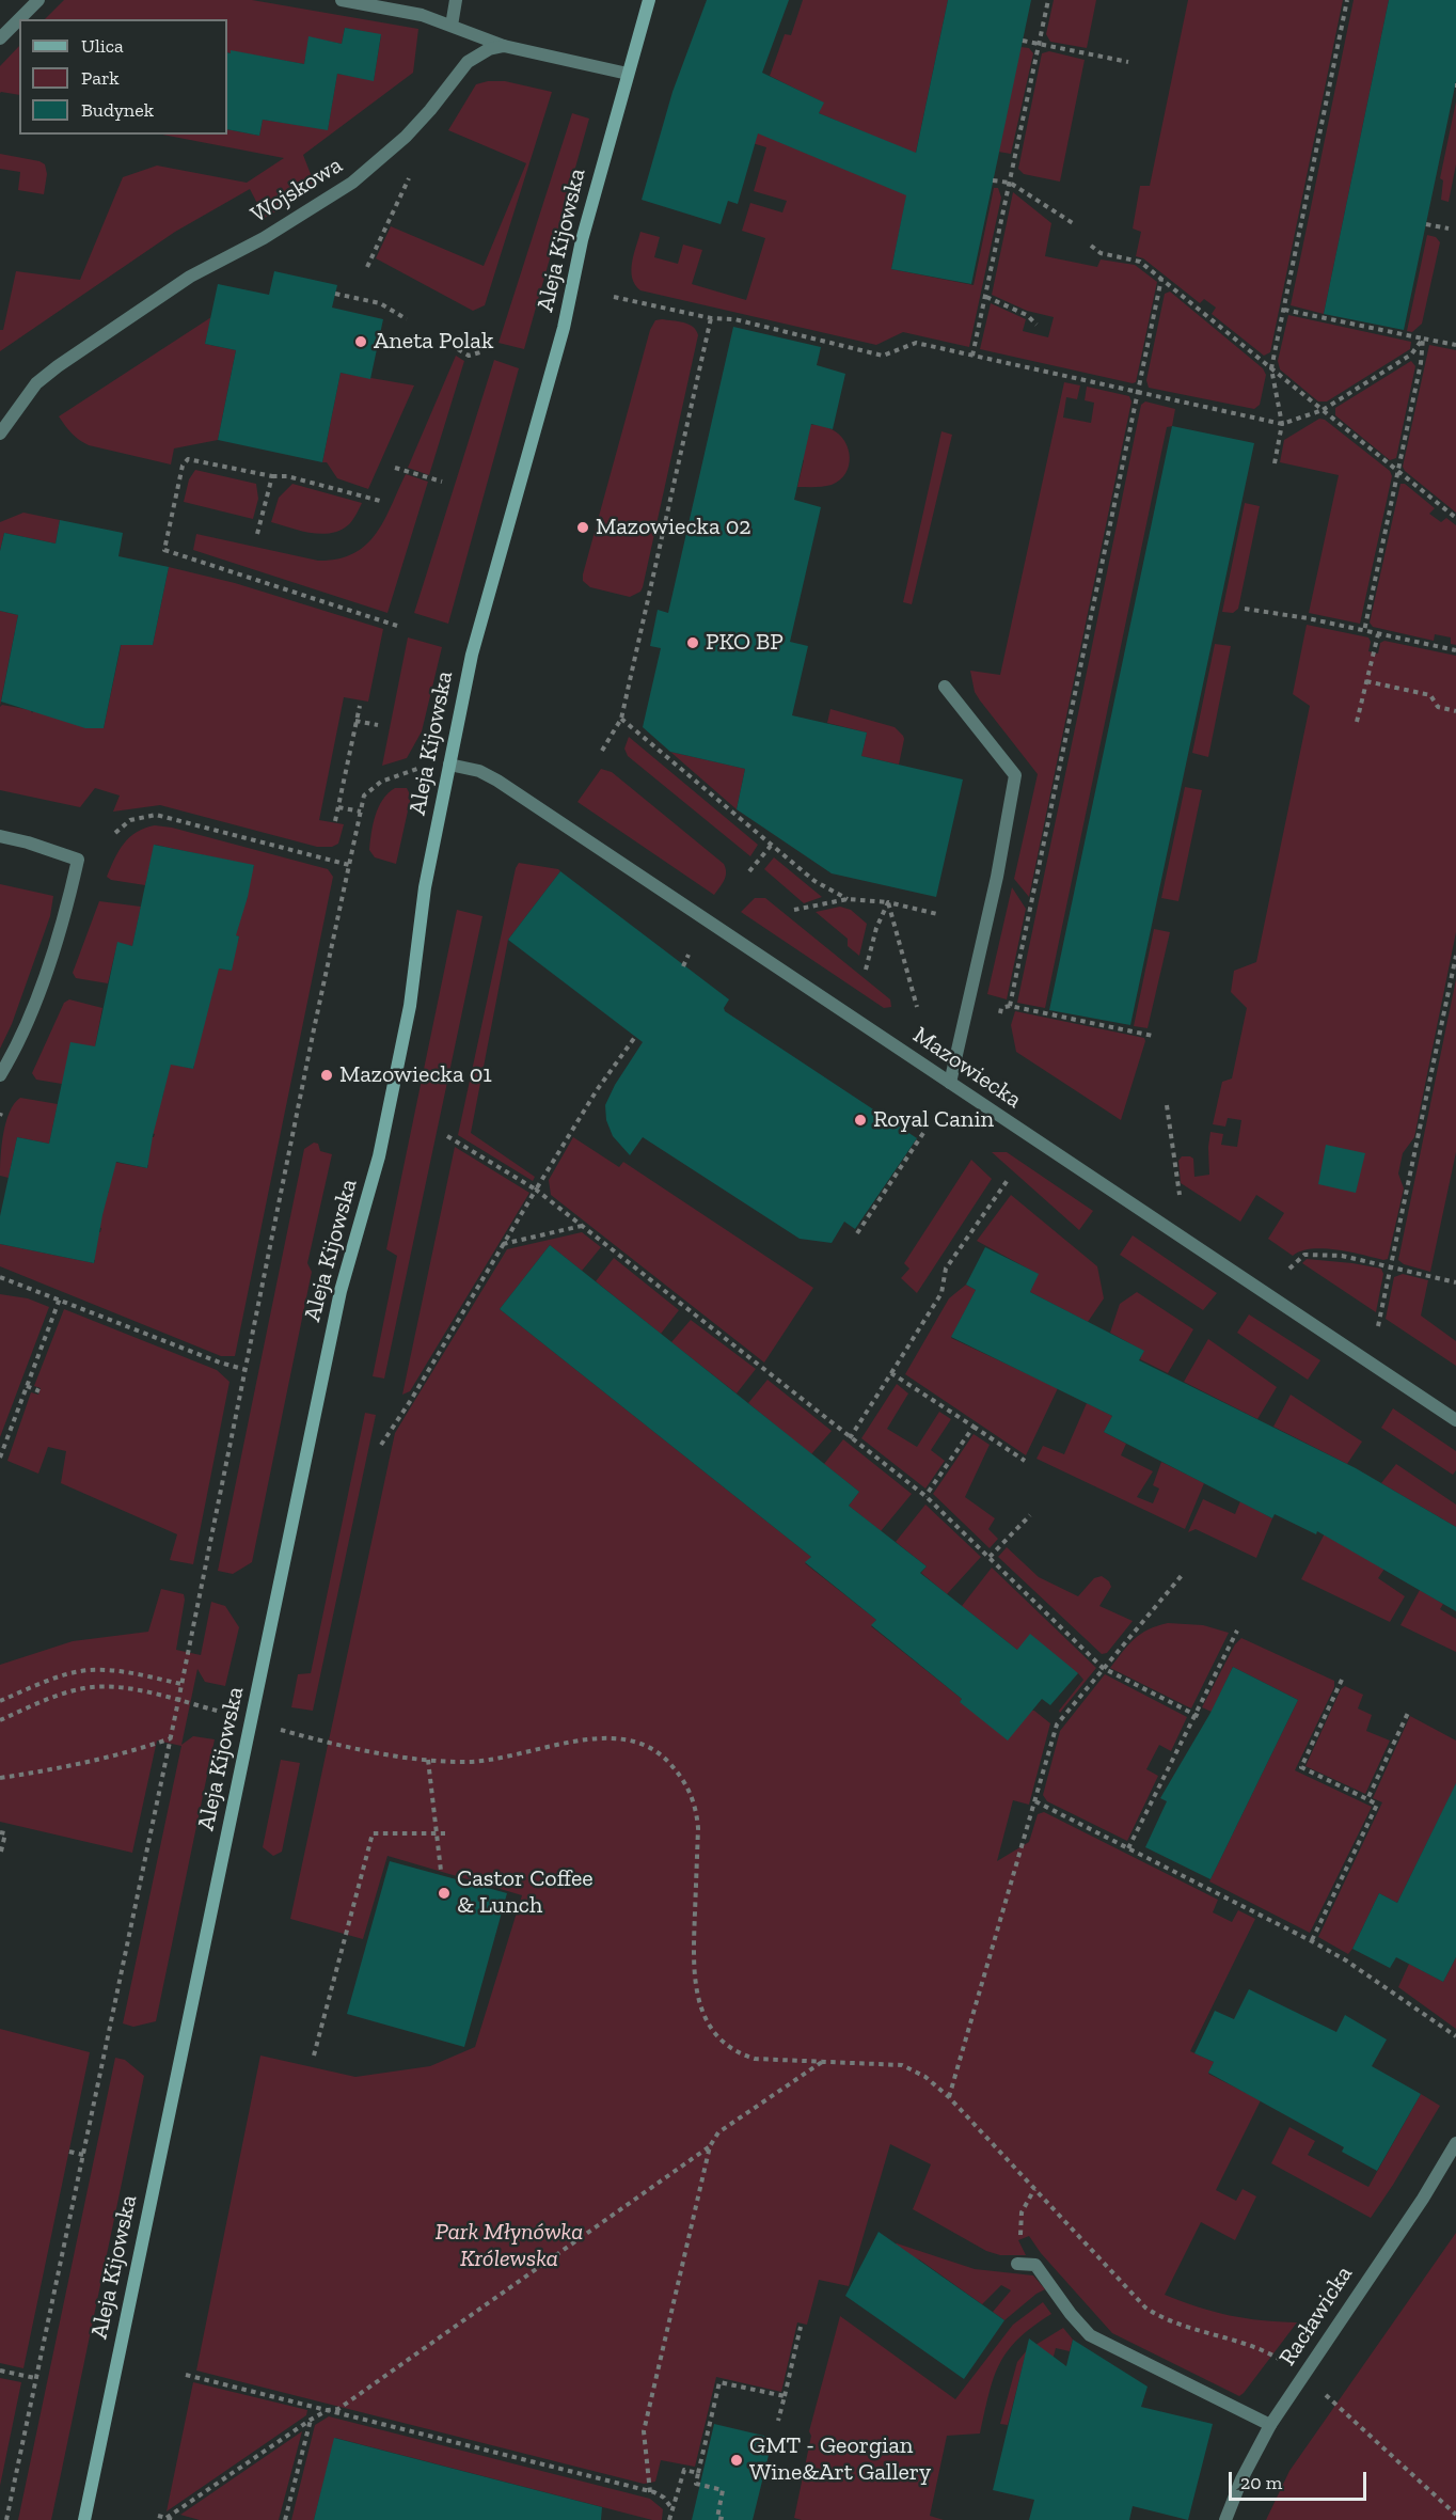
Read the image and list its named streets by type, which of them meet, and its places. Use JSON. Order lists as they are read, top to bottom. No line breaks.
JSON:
{"streets":{"street":["Wojskowa","Aleja Kijowska","Mazowiecka","Racławicka"]},"crossings":[["Aleja Kijowska","Mazowiecka"]],"parks":["Park Młynówka Królewska"],"places":["Aneta Polak","Mazowiecka 02","PKO BP","Mazowiecka 01","Royal Canin","Castor Coffee & Lunch","GMT - Georgian Wine&Art Gallery"],"legend":["Ulica","Park","Budynek"],"scale_bar":"20 m"}
